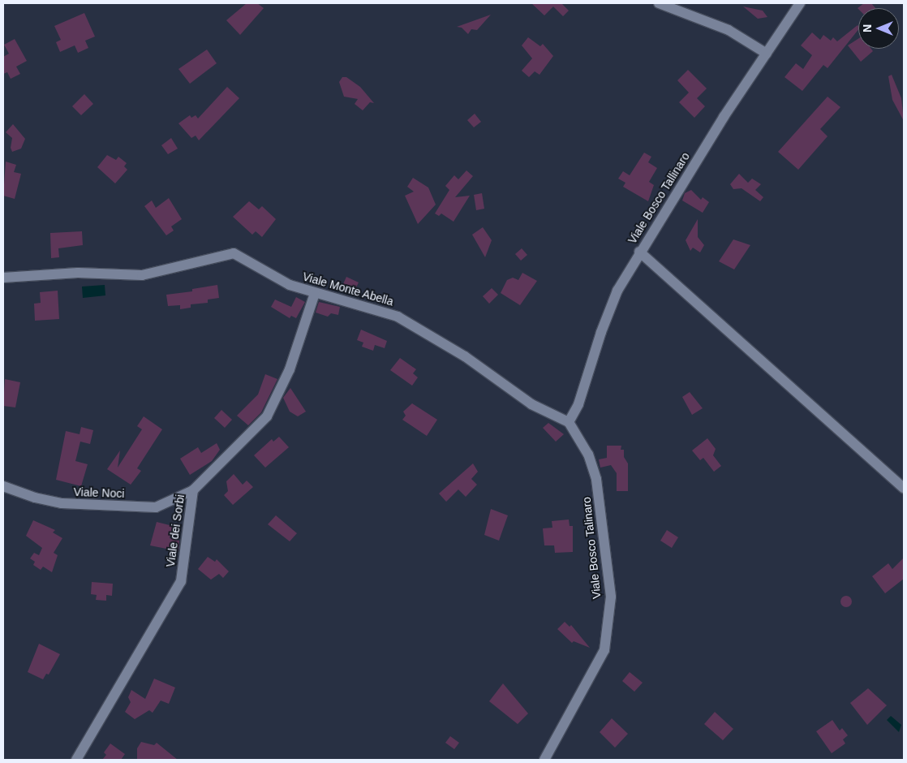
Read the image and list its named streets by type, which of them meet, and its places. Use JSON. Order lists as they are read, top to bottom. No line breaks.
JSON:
{"streets":{"street":["Viale Bosco Tallinaro","Viale Monte Abella","Viale Noci","Viale dei Sorbi","Viale Bosco Talinaro"]},"crossings":[["Viale Bosco Tallinaro","Viale Monte Abella"],["Viale Bosco Tallinaro","Viale Bosco Talinaro"],["Viale Monte Abella","Viale dei Sorbi"],["Viale Monte Abella","Viale Bosco Talinaro"],["Viale Noci","Viale dei Sorbi"]],"north":"left"}
